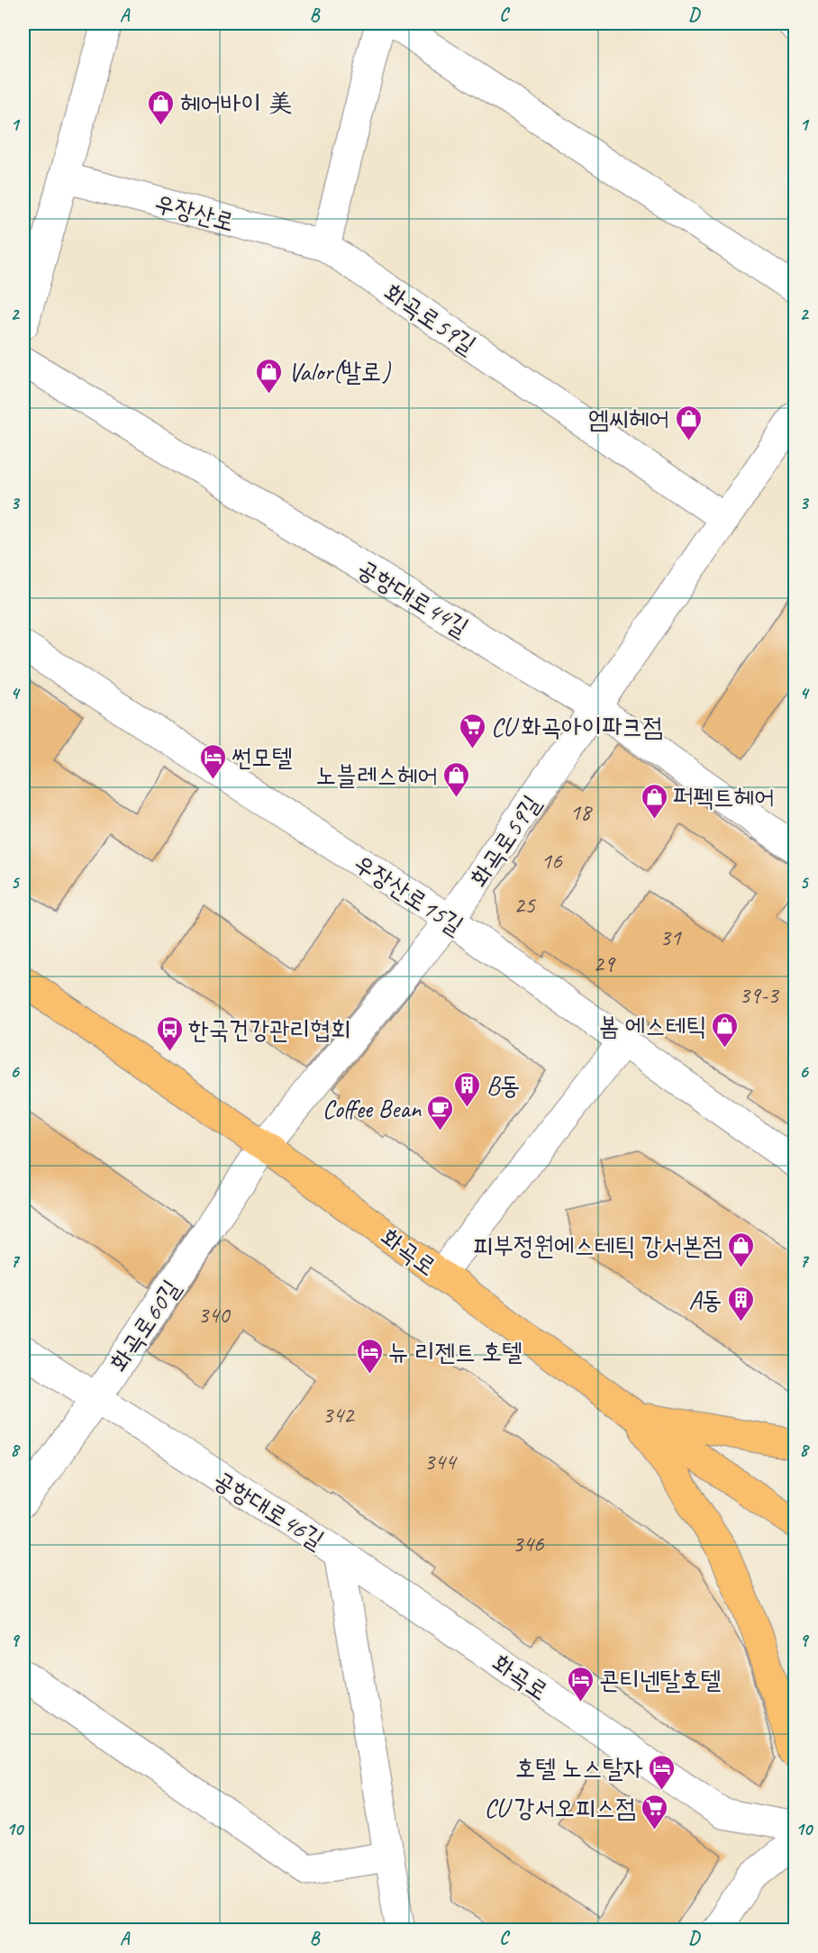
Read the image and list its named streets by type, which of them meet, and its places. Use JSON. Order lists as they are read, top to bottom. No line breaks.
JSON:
{"streets":{"main road":["화곡로"],"street":["우장산로","화곡로59길","공항대로44길","우장산로15길","화곡로60길","공항대로46길"]},"crossings":[["우장산로","화곡로59길"],["화곡로59길","공항대로44길"],["화곡로59길","우장산로15길"],["화곡로59길","화곡로"],["화곡로59길","화곡로60길"],["화곡로","화곡로60길"],["화곡로","공항대로46길"],["화곡로60길","공항대로46길"]],"places":{"shop":["헤어바이 美","Valor(발로)","엠씨헤어","노블레스헤어","퍼펙트헤어","봄 에스테틱","피부정원에스테틱 강서본점"],"supermarket":["CU 화곡아이파크점","CU 강서오피스점"],"hotel":["썬모텔","뉴 리젠트 호텔","콘티넨탈호텔","호텔 노스탈자"],"bus stop":["한국건강관리협회"],"building":["B동","A동"],"cafe":["Coffee Bean"]},"house_numbers":["18","16","25","31","29","39-3","340","342","344","346"],"grid":{"columns":["A","B","C","D"],"rows":["1","2","3","4","5","6","7","8","9","10"]}}
